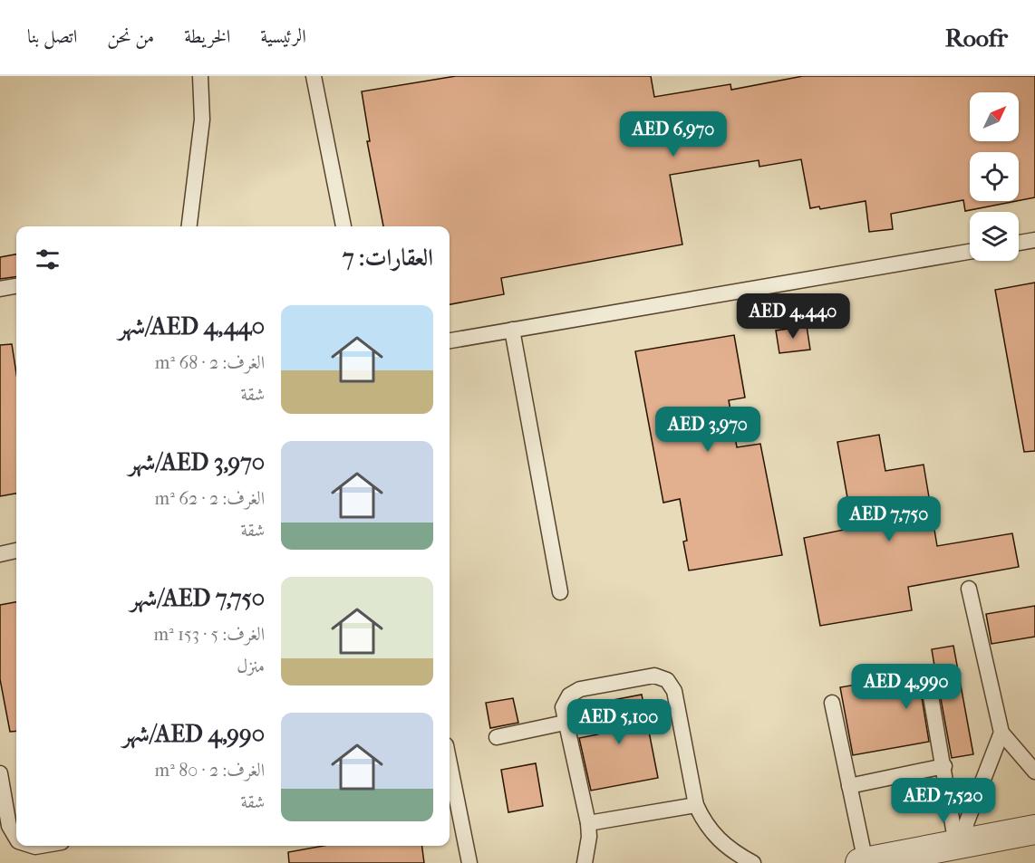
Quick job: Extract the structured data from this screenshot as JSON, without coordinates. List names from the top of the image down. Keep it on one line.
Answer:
{"north":"top right","page":{"header":"Roofr","nav":["الرئيسية","الخريطة","من نحن","اتصل بنا"],"price":["AED 6,970","AED 4,440","AED 3,970","AED 7,750","AED 4,990","AED 5,100","AED 7,520"],"heading":"العقارات: 7","list":[{"name":"AED 4,440/شهر","note":"الغرف: 2 · 68 m² · شقة"},{"name":"AED 3,970/شهر","note":"الغرف: 2 · 62 m² · شقة"},{"name":"AED 7,750/شهر","note":"الغرف: 5 · 153 m² · منزل"},{"name":"AED 4,990/شهر","note":"الغرف: 2 · 80 m² · شقة"}]}}
